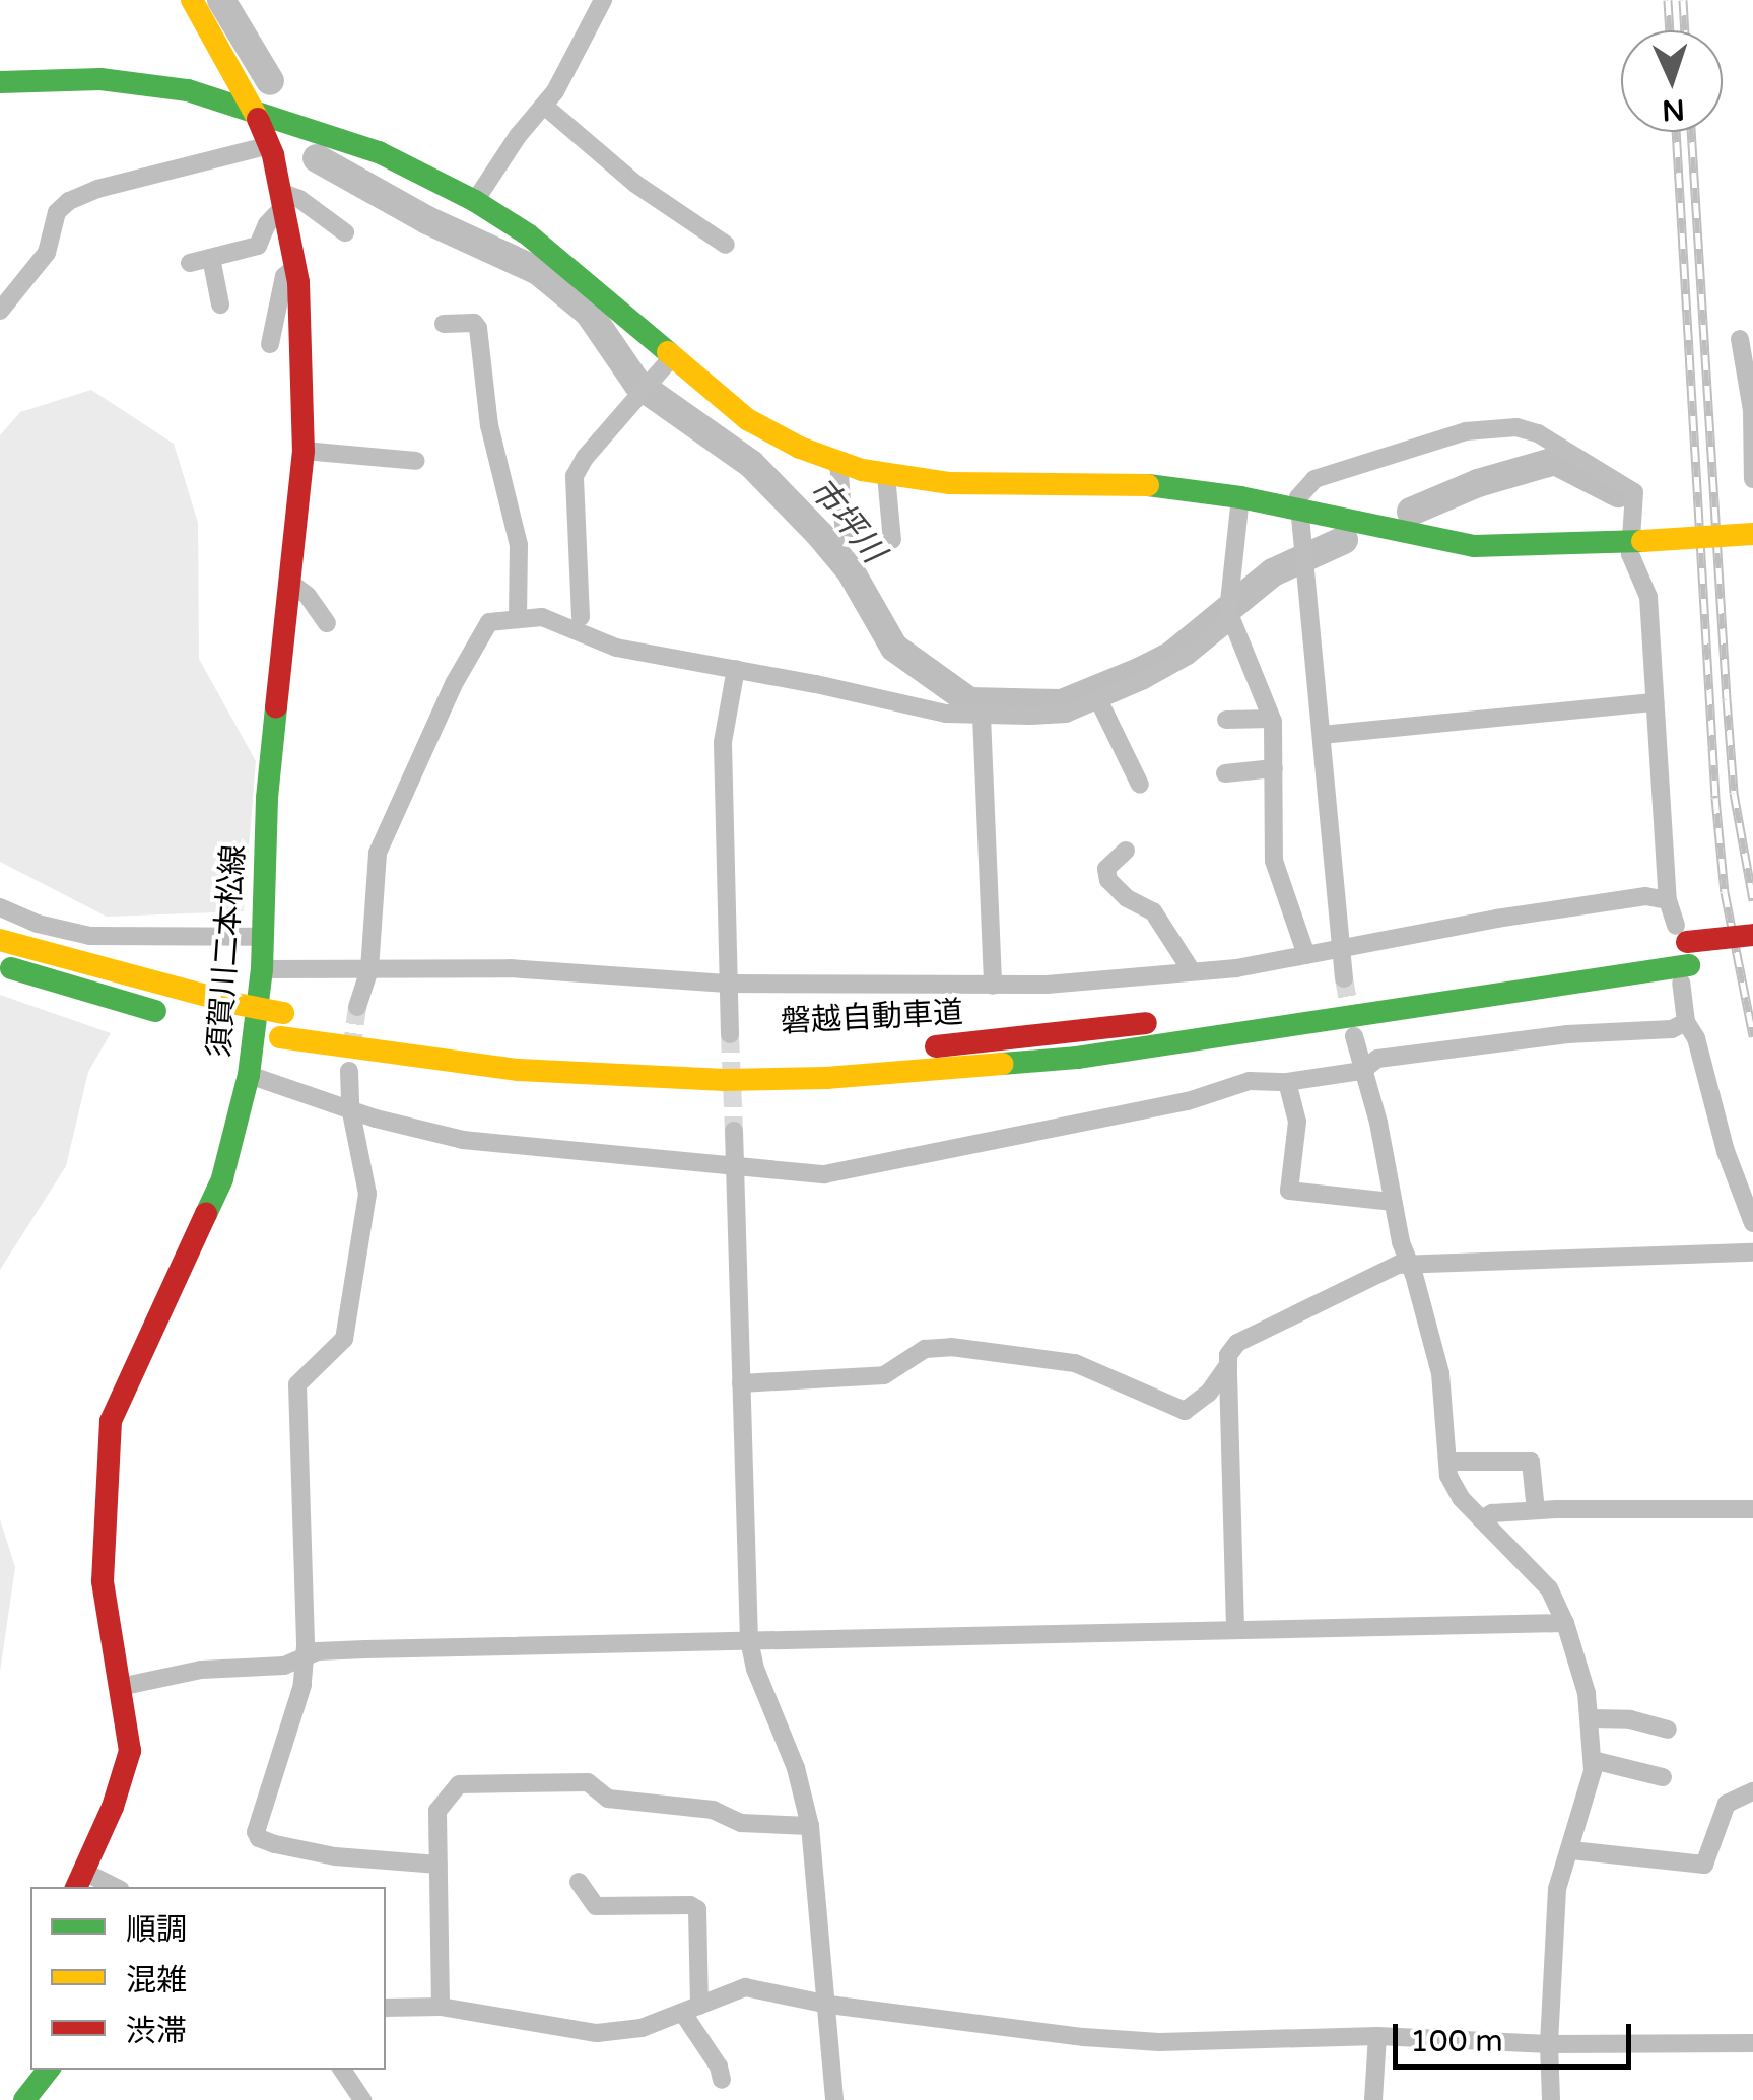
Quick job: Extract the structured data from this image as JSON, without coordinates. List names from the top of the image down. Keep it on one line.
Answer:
{"streets":{"main road":["須賀川二本松線","磐越自動車道"]},"water":["市坪川"],"legend":["順調","混雑","渋滞"],"scale_bar":"100 m","north":"bottom"}
